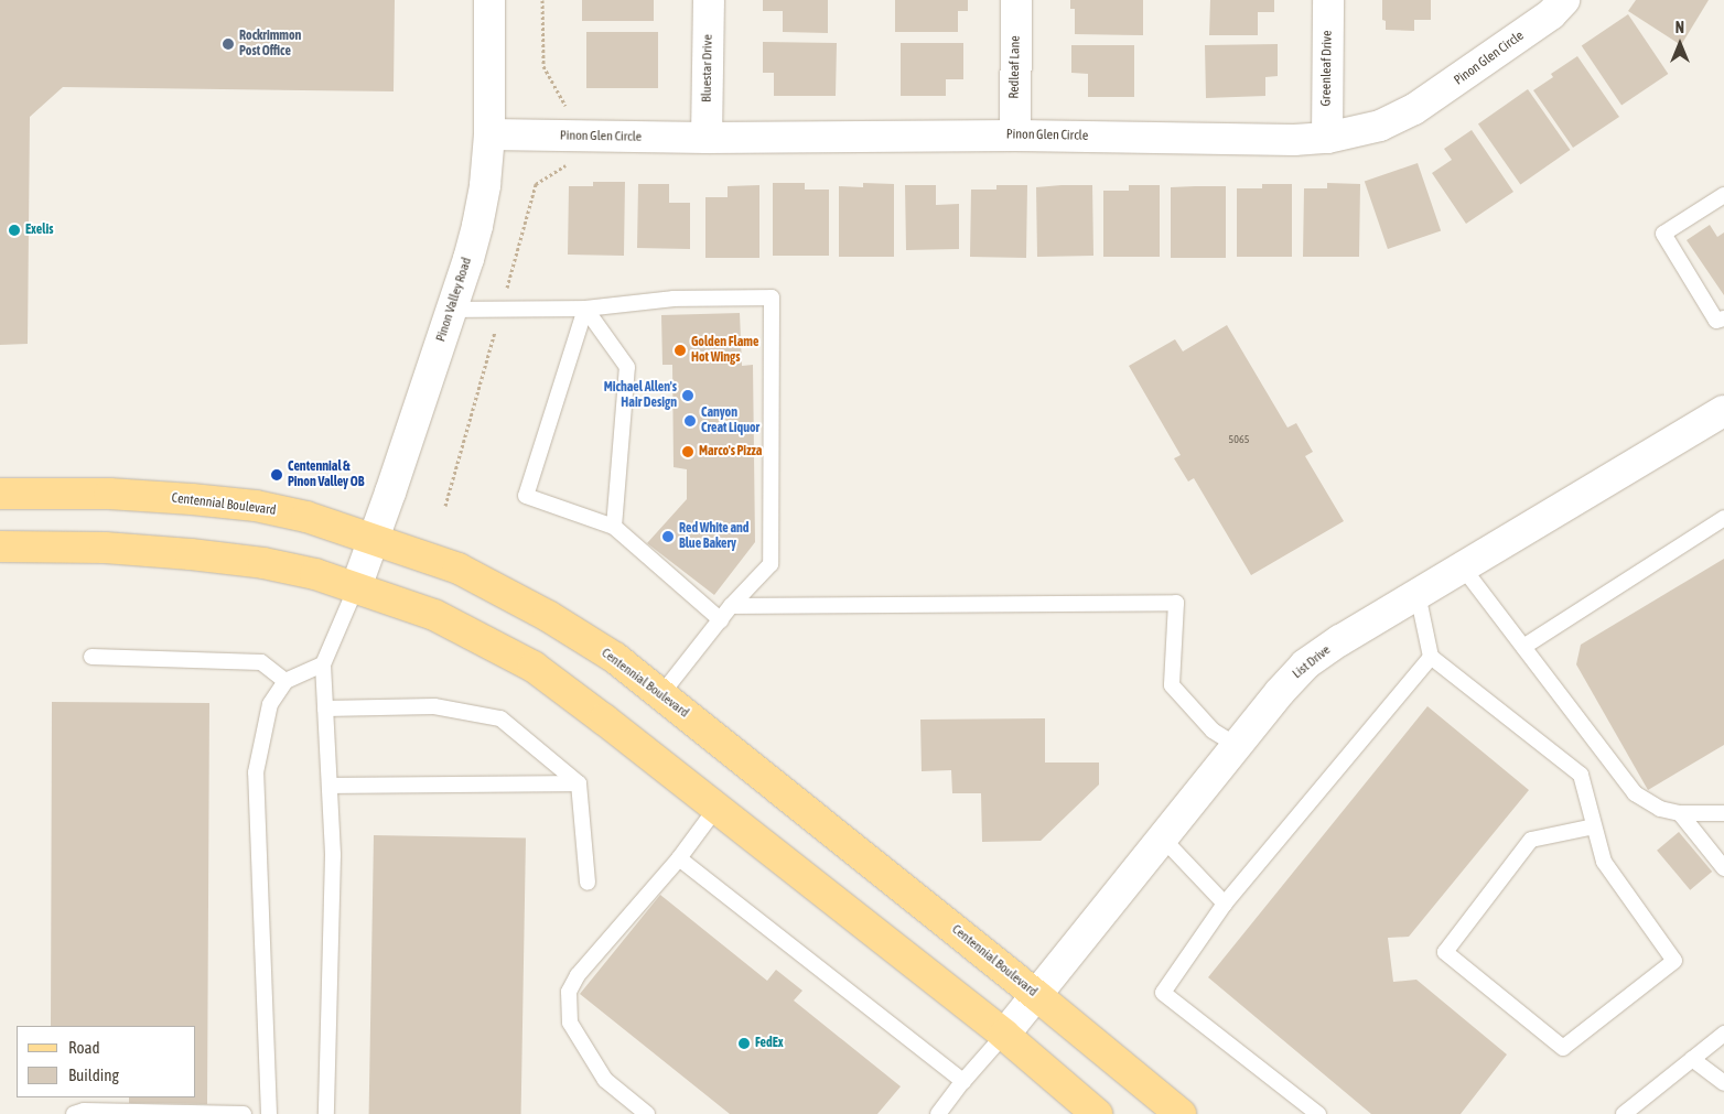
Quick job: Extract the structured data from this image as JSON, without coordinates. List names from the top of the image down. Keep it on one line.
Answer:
{"streets":{"main road":["Centennial Boulevard"],"street":["Pinon Glen Circle","Redleaf Lane","Bluestar Drive","Greenleaf Drive","Pinon Valley Road","List Drive"]},"crossings":[["Pinon Glen Circle","Redleaf Lane"],["Pinon Glen Circle","Bluestar Drive"],["Pinon Glen Circle","Greenleaf Drive"],["Pinon Glen Circle","Pinon Valley Road"],["Pinon Valley Road","Centennial Boulevard"],["Centennial Boulevard","List Drive"]],"places":["Rockrimmon Post Office","Exelis","Golden Flame Hot Wings","Michael Allen's Hair Design","Canyon Creat Liquor","Marco's Pizza","Centennial & Pinon Valley OB","Red White and Blue Bakery","FedEx"],"house_numbers":["5065"],"legend":["Road","Building"],"north":"top"}
